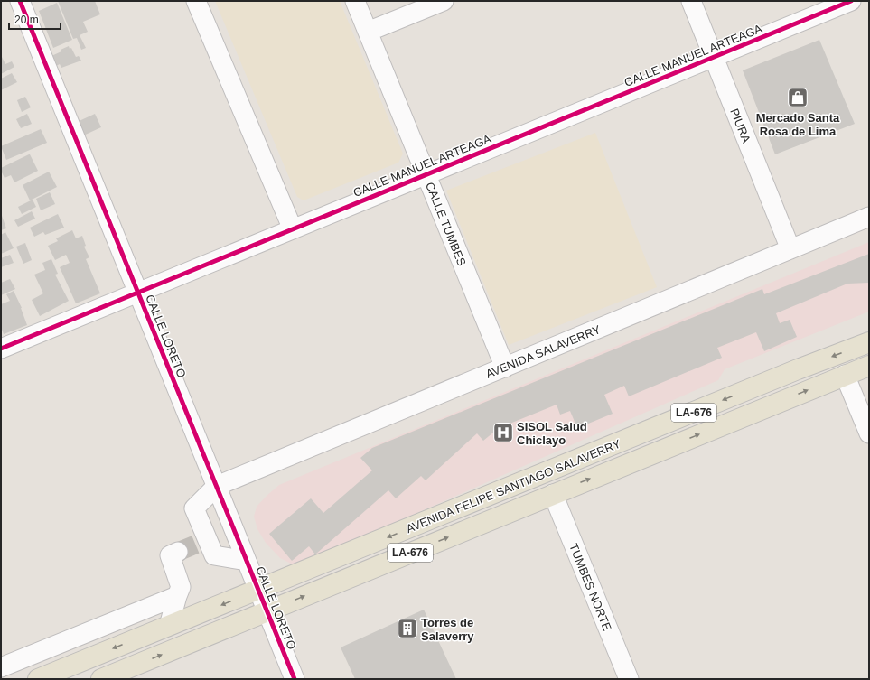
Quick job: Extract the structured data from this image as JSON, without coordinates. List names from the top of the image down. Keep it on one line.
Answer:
{"streets":{"main road":["LA-676","AVENIDA FELIPE SANTIAGO SALAVERRY"],"street":["CALLE MANUEL ARTEAGA","PIURA","CALLE TUMBES","CALLE LORETO","AVENIDA SALAVERRY","TUMBES NORTE"]},"crossings":[["CALLE MANUEL ARTEAGA","PIURA"],["CALLE MANUEL ARTEAGA","CALLE TUMBES"],["CALLE MANUEL ARTEAGA","CALLE LORETO"],["PIURA","AVENIDA SALAVERRY"],["CALLE TUMBES","AVENIDA SALAVERRY"],["CALLE LORETO","AVENIDA SALAVERRY"],["CALLE LORETO","AVENIDA FELIPE SANTIAGO SALAVERRY"],["AVENIDA FELIPE SANTIAGO SALAVERRY","TUMBES NORTE"]],"places":{"shop":["Mercado Santa Rosa de Lima"],"hospital":["SISOL Salud Chiclayo"],"building":["Torres de Salaverry"]},"scale_bar":"20 m"}
